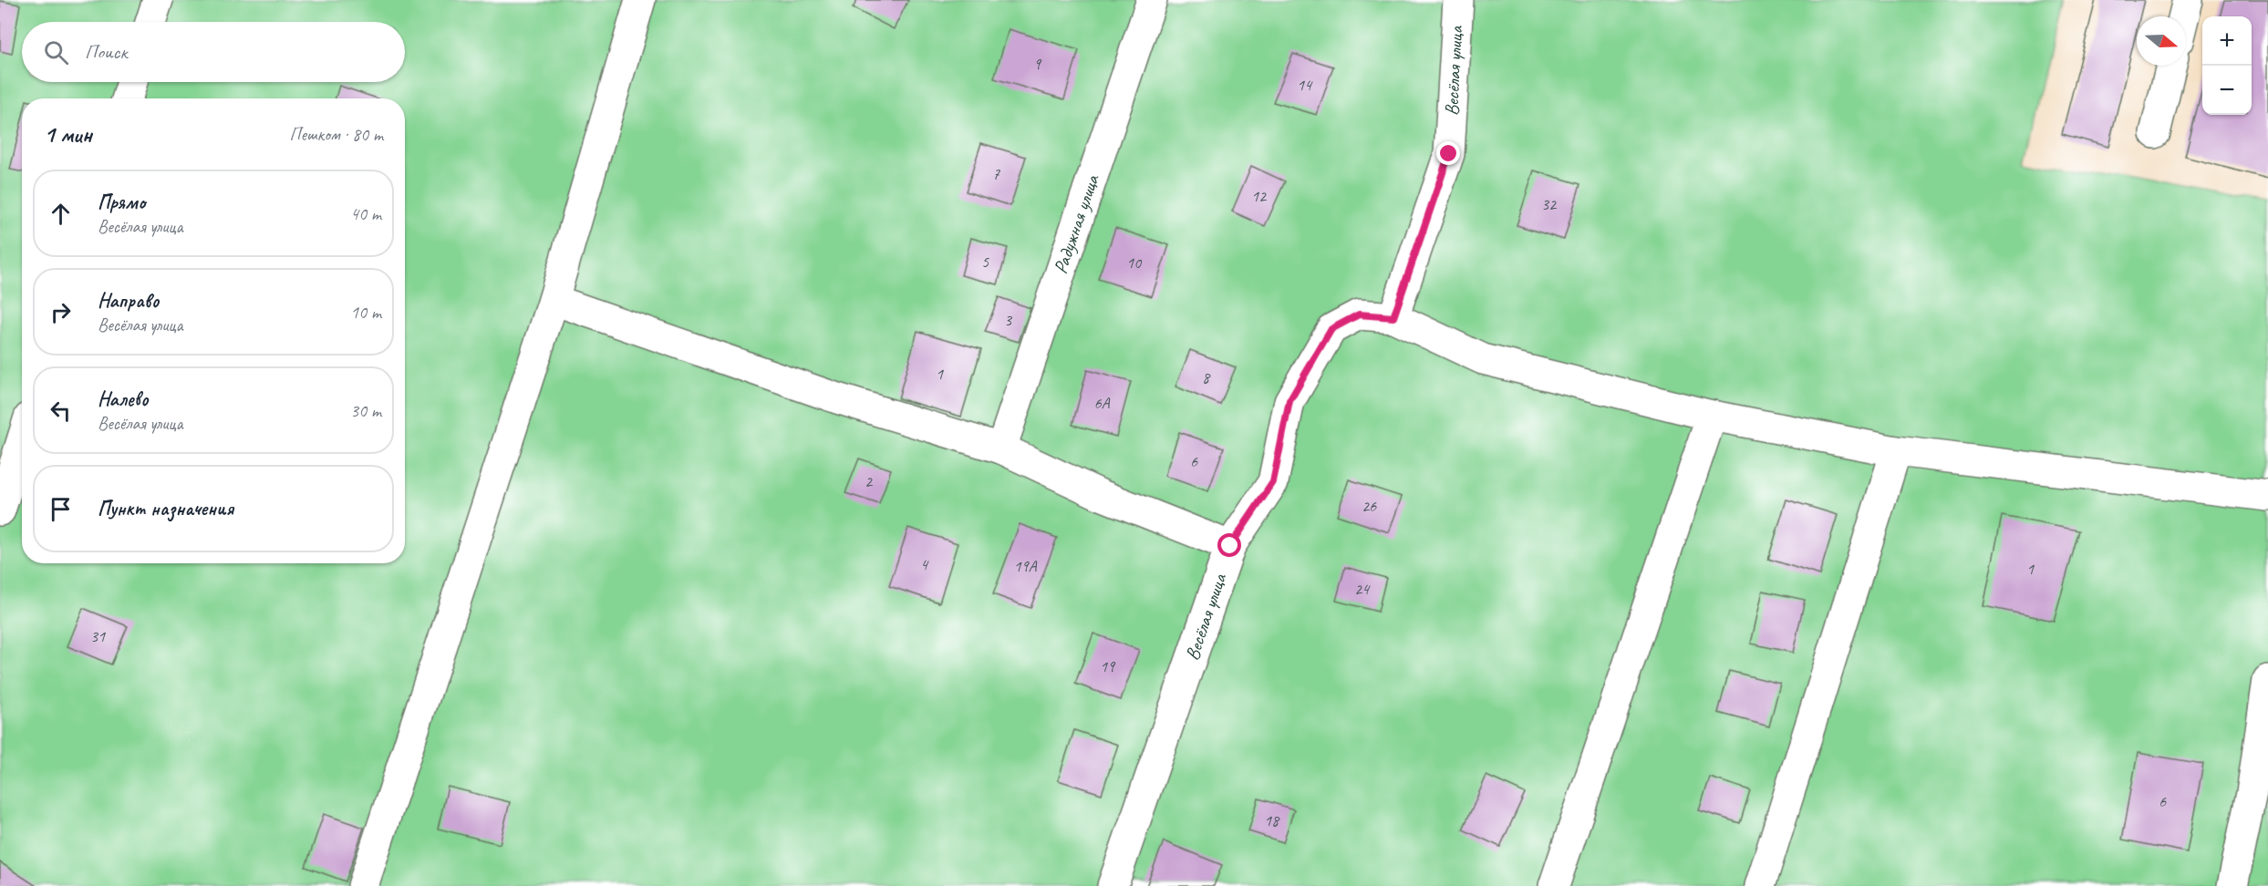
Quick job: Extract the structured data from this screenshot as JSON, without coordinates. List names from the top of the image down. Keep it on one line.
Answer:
{"streets":{"street":["Весёлая улица","Радужная улица"]},"house_numbers":["9","14","7","12","32","5","10","3","1","8","6А","6","2","26","4","19А","1","24","31","19","6","18"],"north":"right","page":{"map_buttons":["+","−"],"search":"Поиск","heading":["1 мин","Пешком · 80 m"],"list":[["Прямо","Весёлая улица","40 m"],["Направо","Весёлая улица","10 m"],["Налево","Весёлая улица","30 m"],"Пункт назначения"]}}
